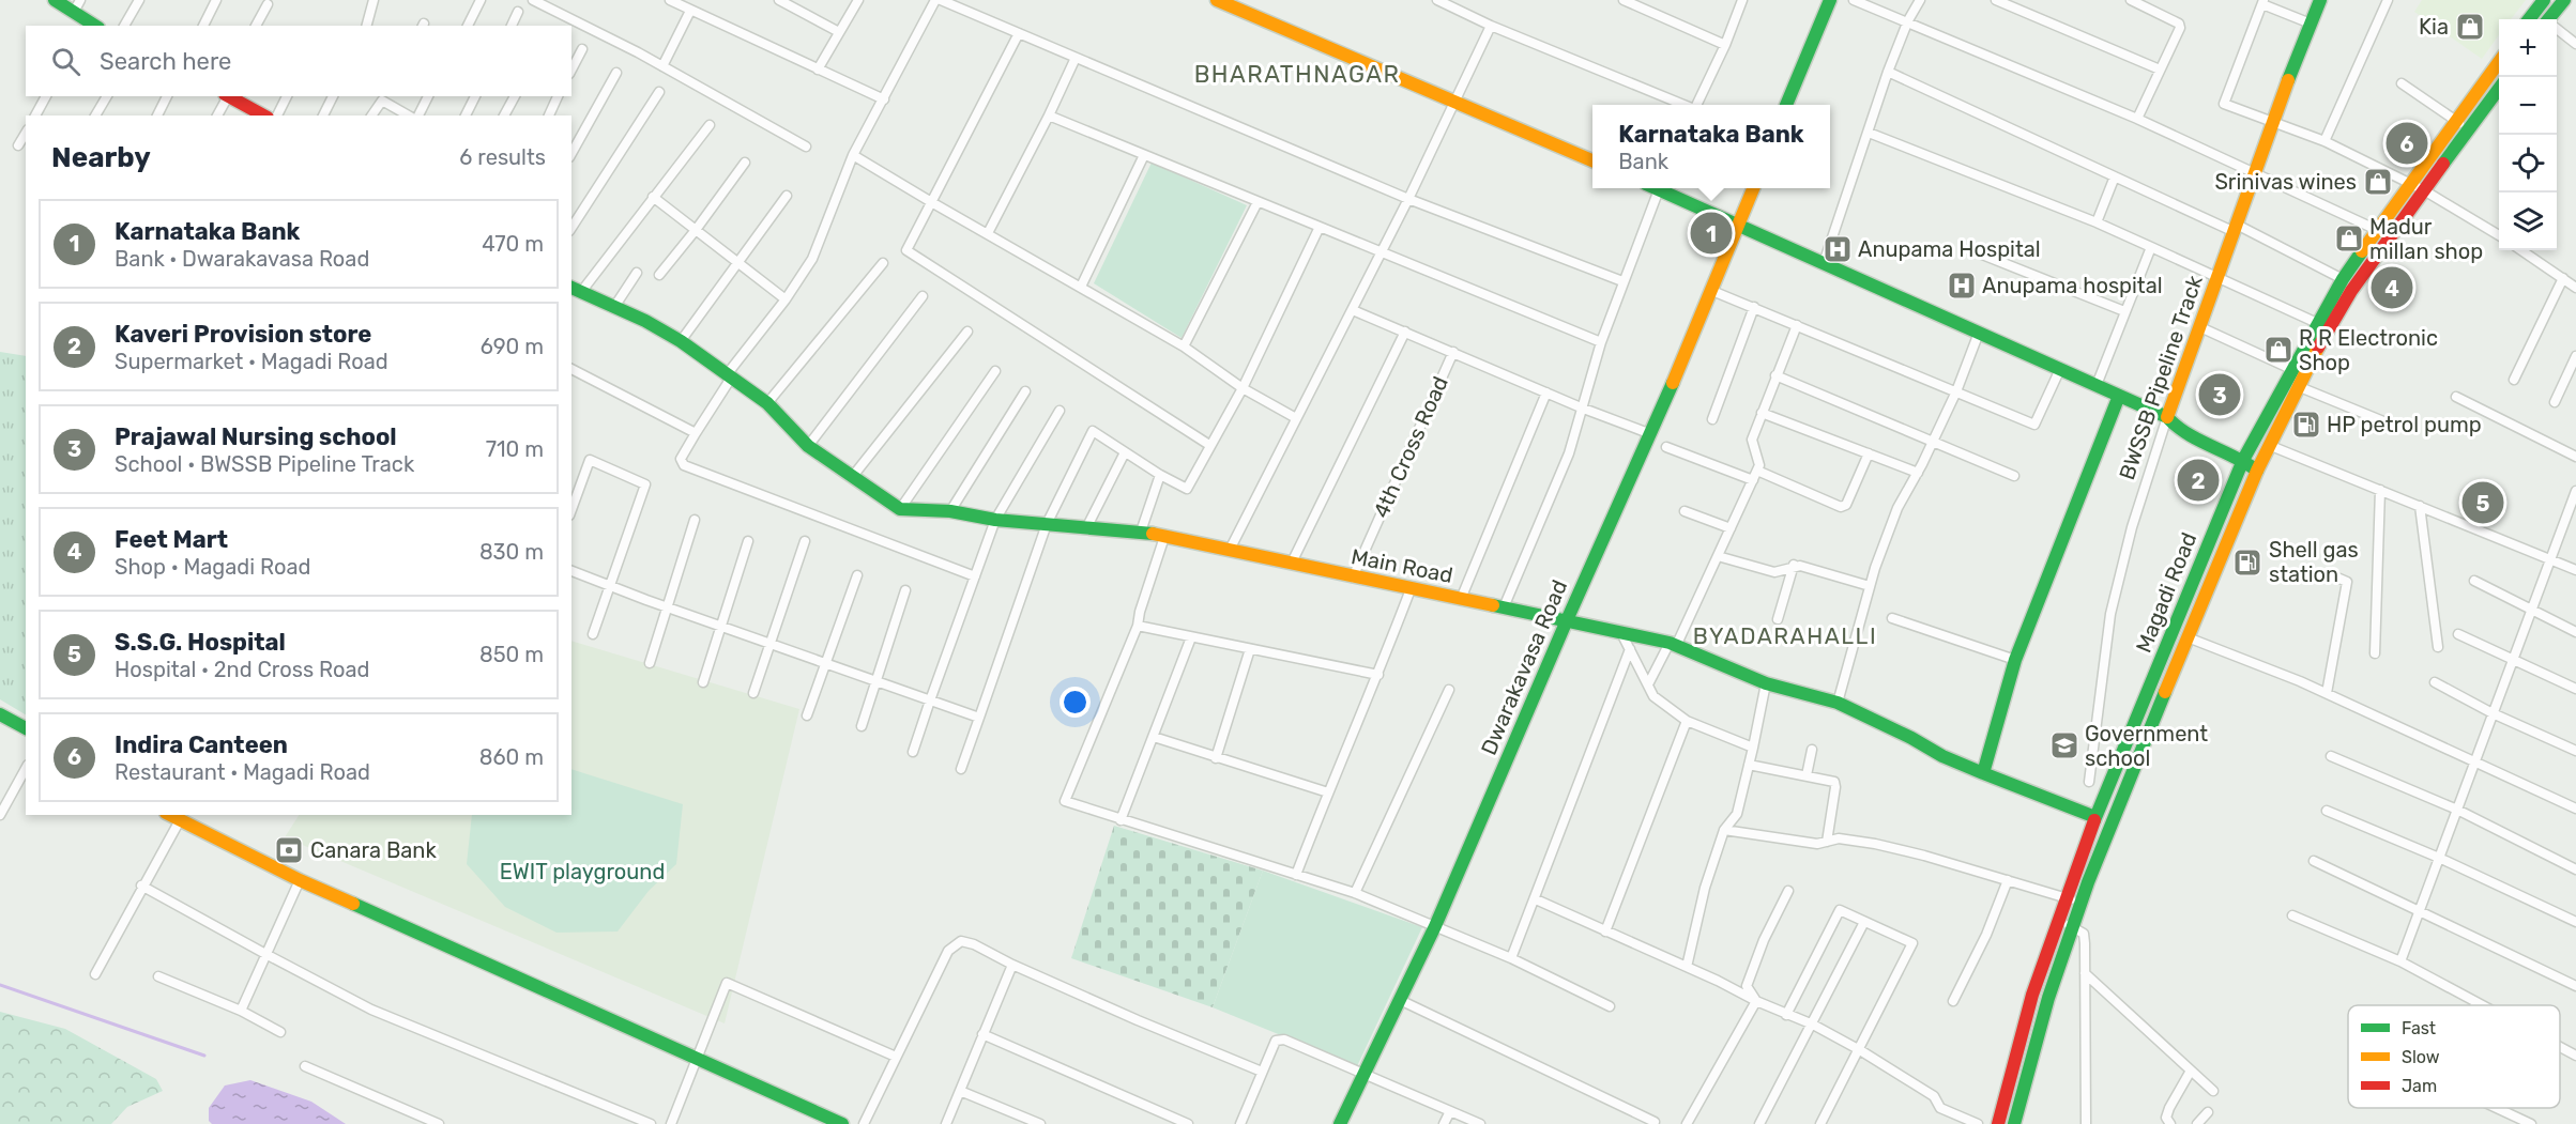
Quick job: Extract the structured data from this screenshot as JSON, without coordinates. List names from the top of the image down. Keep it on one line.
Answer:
{"streets":{"street":["BWSSB Pipeline Track","4th Cross Road","Main Road","Magadi Road","Dwarakavasa Road"]},"crossings":[["4th Cross Road","Main Road"],["Main Road","Magadi Road"],["Main Road","Dwarakavasa Road"]],"districts":["BHARATHNAGAR","BYADARAHALLI"],"parks":["EWIT playground"],"places":{"shop":["Kia","Srinivas wines","Madur millan shop","R R Electronic Shop"],"hospital":["Anupama Hospital","Anupama hospital"],"fuel station":["HP petrol pump","Shell gas station"],"school or university":["Government school"],"bank":["Canara Bank"]},"legend":["Fast","Slow","Jam"],"page":{"map_buttons":["+","−"],"search":"Search here","popup":["Karnataka Bank","Bank"],"heading":["Nearby","6 results"],"pins":["6","1","4","3","2","5"],"list":[{"mark":"1","name":"Karnataka Bank","note":"Bank · Dwarakavasa Road","value":"470 m"},{"mark":"2","name":"Kaveri Provision store","note":"Supermarket · Magadi Road","value":"690 m"},{"mark":"3","name":"Prajawal Nursing school","note":"School · BWSSB Pipeline Track","value":"710 m"},{"mark":"4","name":"Feet Mart","note":"Shop · Magadi Road","value":"830 m"},{"mark":"5","name":"S.S.G. Hospital","note":"Hospital · 2nd Cross Road","value":"850 m"},{"mark":"6","name":"Indira Canteen","note":"Restaurant · Magadi Road","value":"860 m"}]}}
